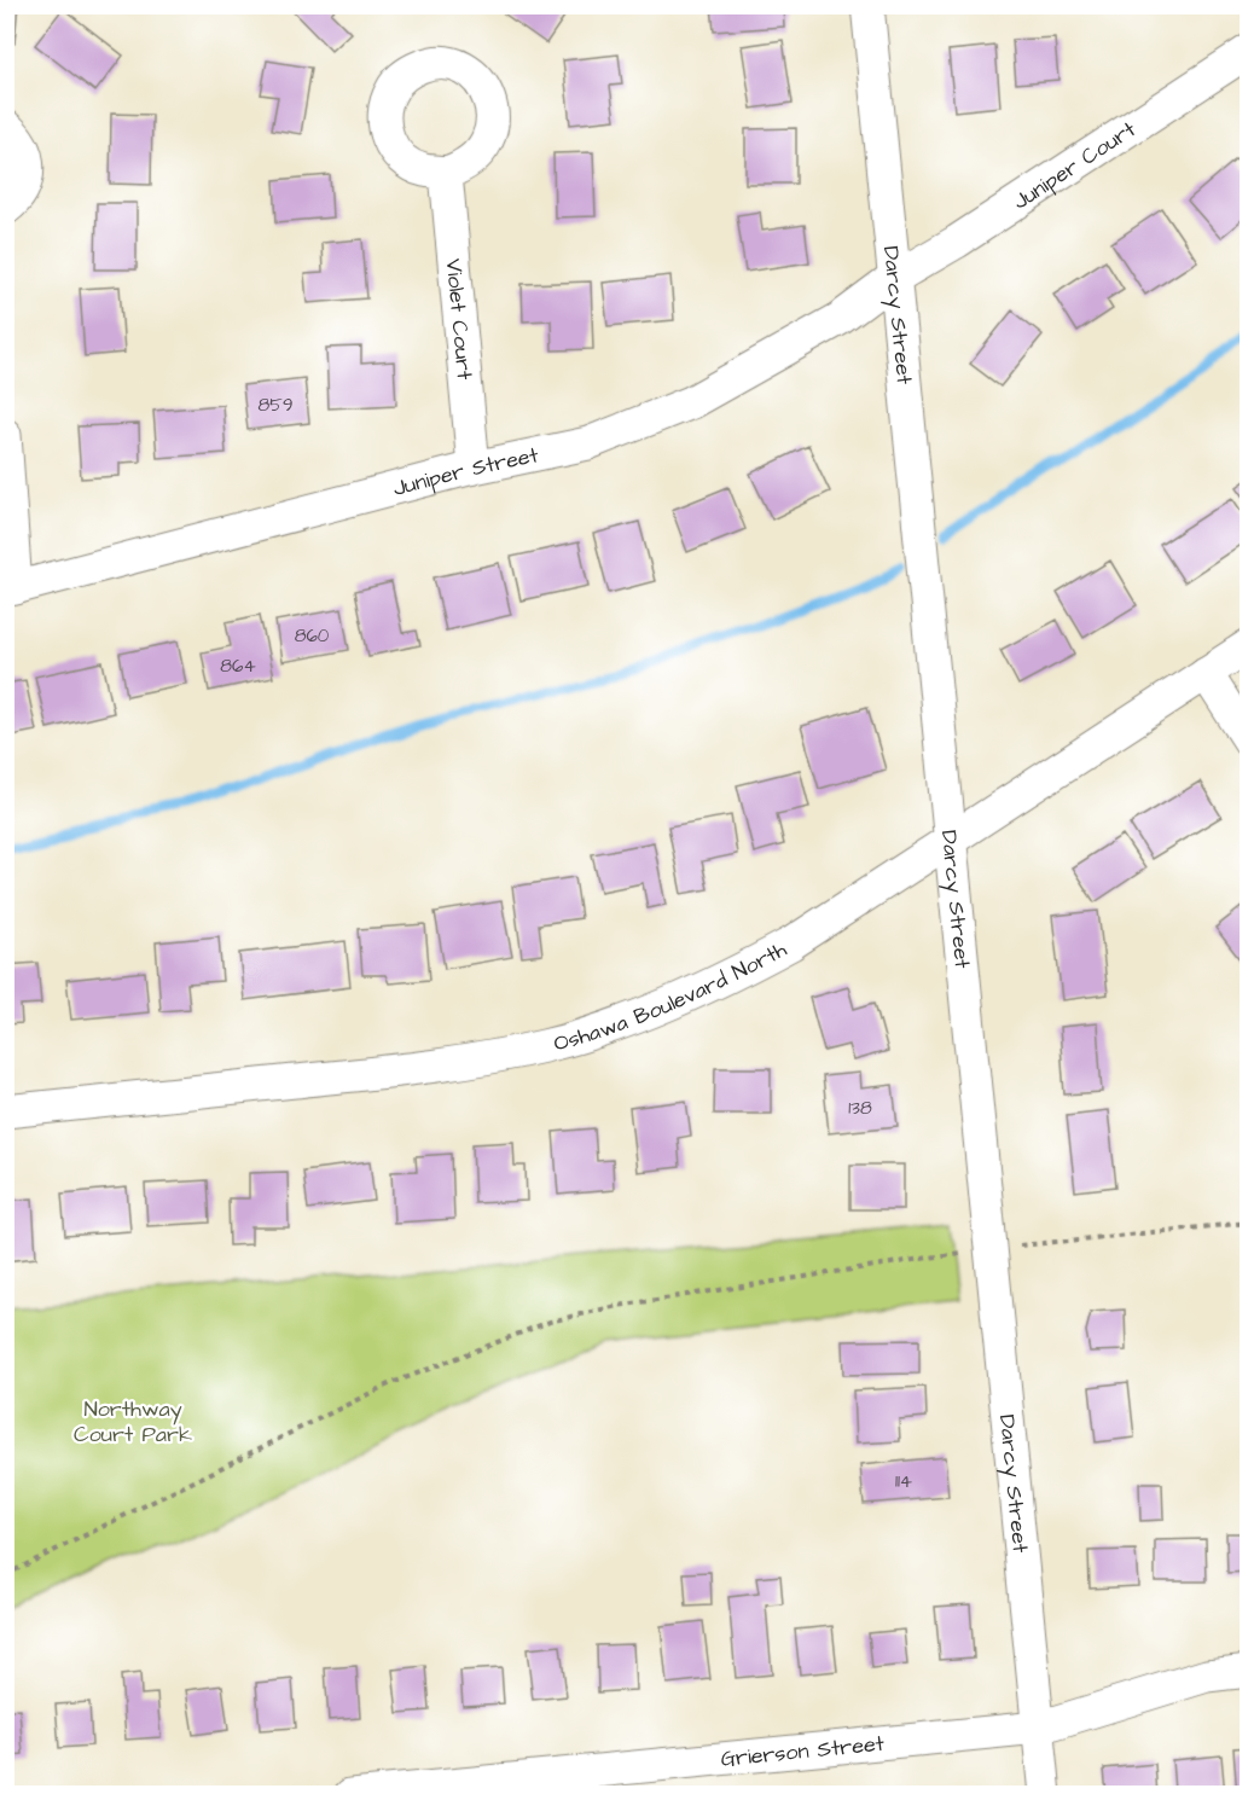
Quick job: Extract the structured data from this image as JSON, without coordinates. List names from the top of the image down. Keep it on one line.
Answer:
{"streets":{"street":["Juniper Court","Darcy Street","Violet Court","Juniper Street","Oshawa Boulevard North","Grierson Street"]},"crossings":[["Juniper Court","Darcy Street"],["Juniper Court","Juniper Street"],["Darcy Street","Juniper Street"],["Darcy Street","Oshawa Boulevard North"],["Darcy Street","Grierson Street"],["Violet Court","Juniper Street"]],"parks":["Northway Court Park"],"house_numbers":["859","860","864","138","114"]}
